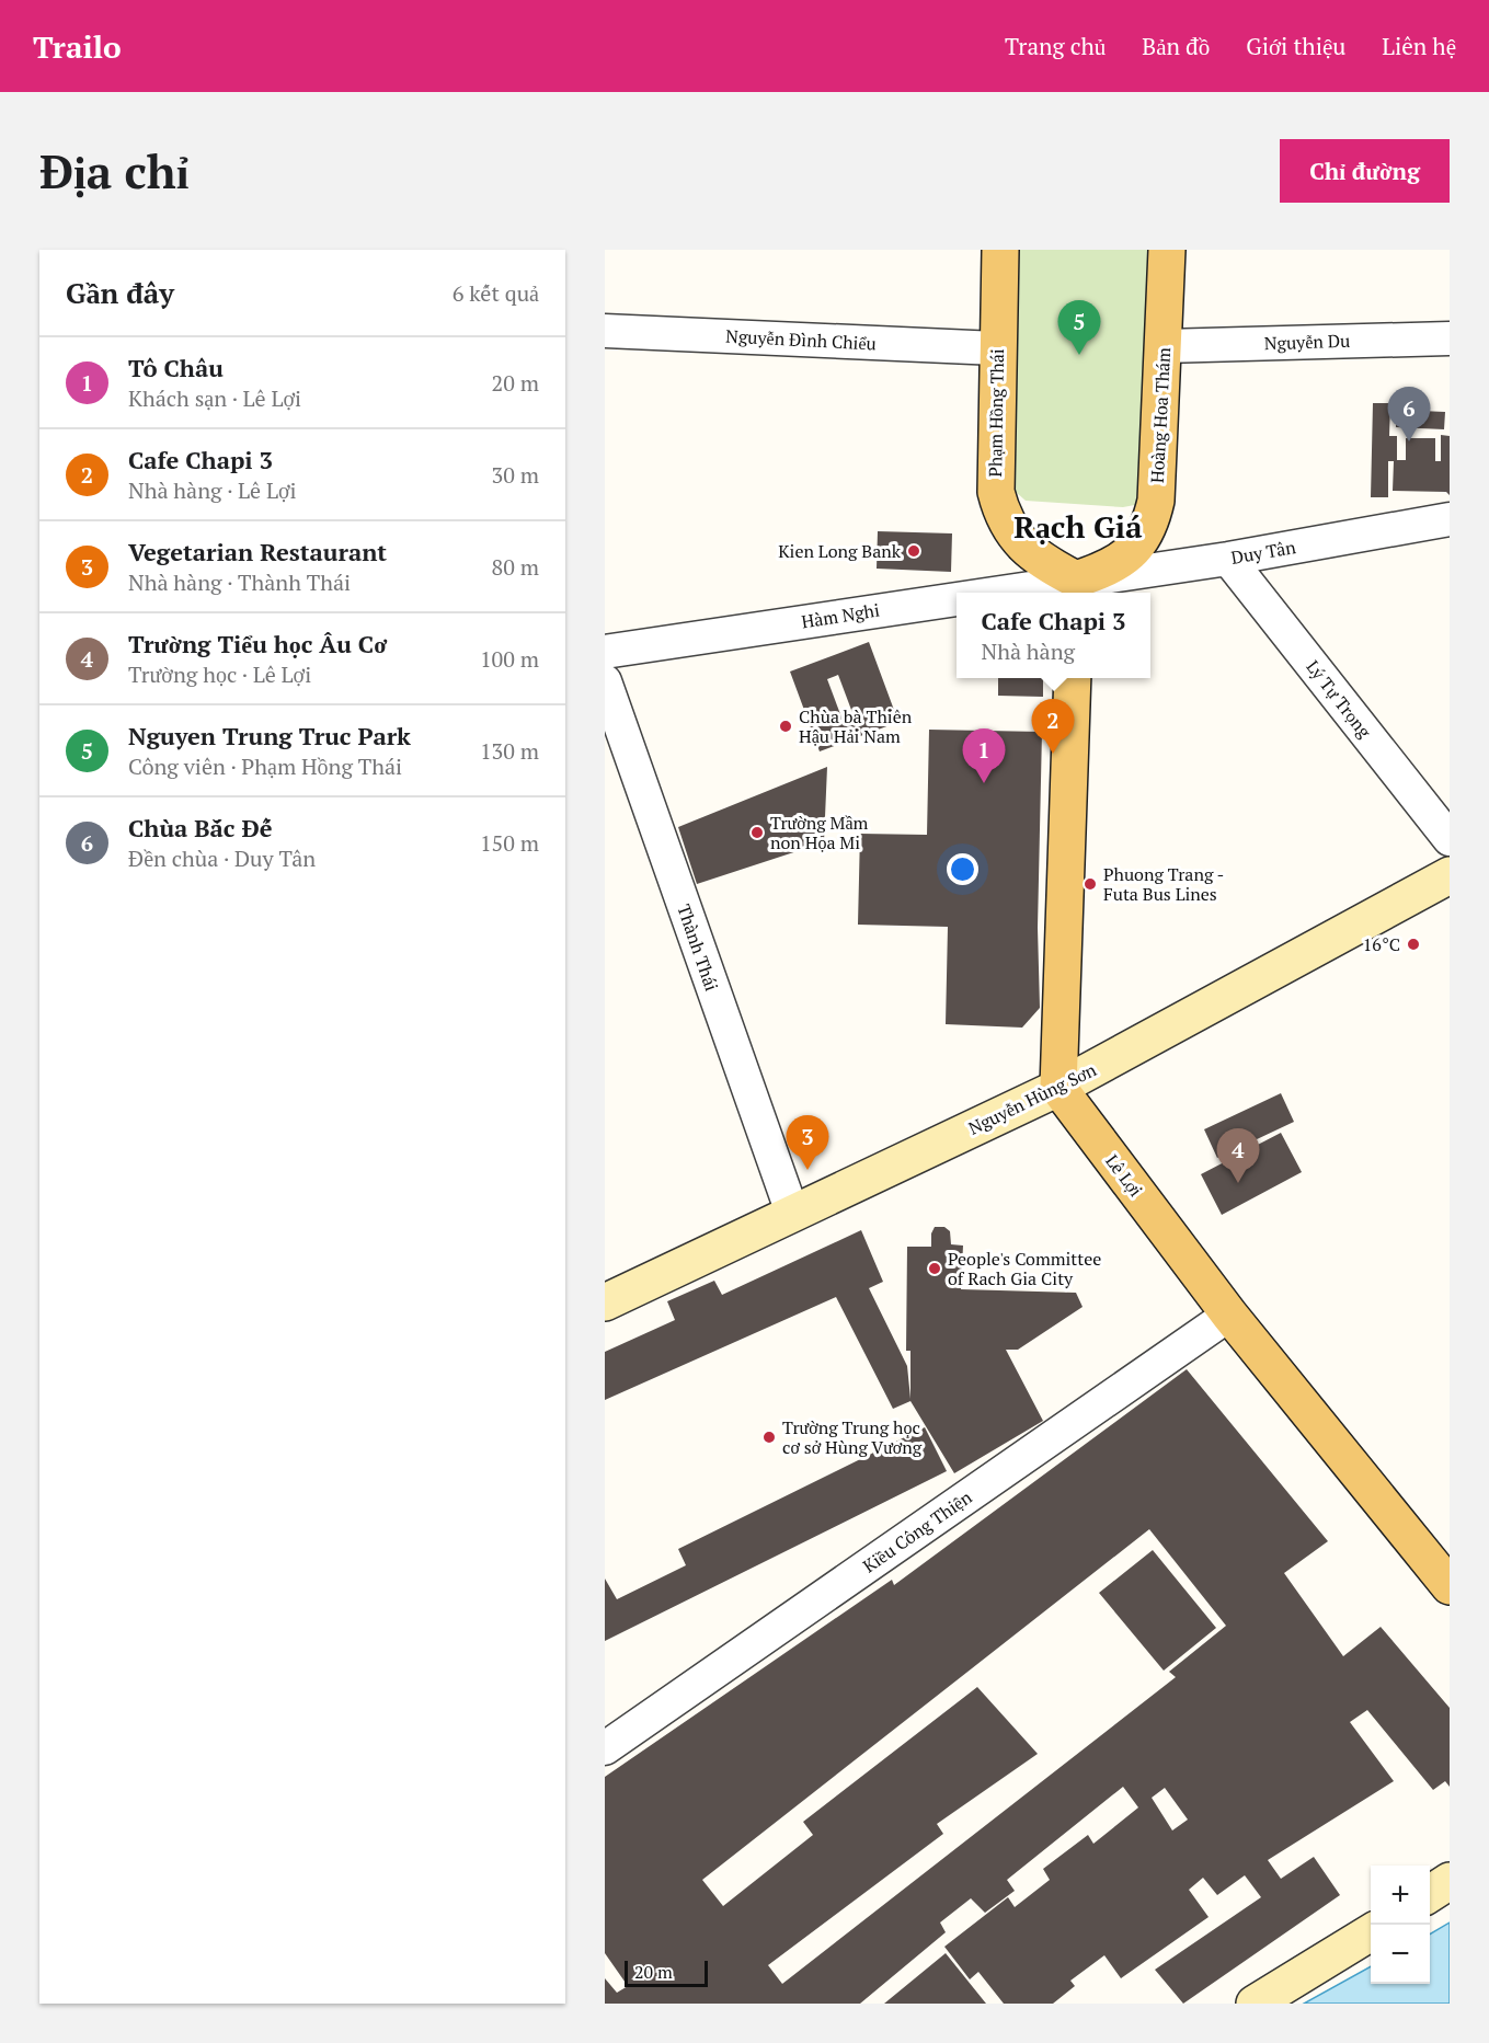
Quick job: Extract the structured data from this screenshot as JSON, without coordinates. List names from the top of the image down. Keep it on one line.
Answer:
{"streets":{"main road":["Phạm Hồng Thái","Hoàng Hoa Thám","Lê Lợi"],"street":["Nguyễn Đình Chiểu","Nguyễn Du","Duy Tân","Hàm Nghi","Lý Tự Trọng","Thành Thái","Nguyễn Hùng Sơn","Kiều Công Thiện"]},"crossings":[["Nguyễn Đình Chiểu","Phạm Hồng Thái"],["Nguyễn Du","Hoàng Hoa Thám"],["Phạm Hồng Thái","Hoàng Hoa Thám"],["Phạm Hồng Thái","Duy Tân"],["Phạm Hồng Thái","Hàm Nghi"],["Hoàng Hoa Thám","Duy Tân"],["Hoàng Hoa Thám","Hàm Nghi"],["Duy Tân","Hàm Nghi"],["Duy Tân","Lý Tự Trọng"],["Thành Thái","Nguyễn Hùng Sơn"],["Nguyễn Hùng Sơn","Lê Lợi"],["Lê Lợi","Kiều Công Thiện"]],"districts":["Rạch Giá"],"places":["Kien Long Bank","Chùa bà Thiên Hậu Hải Nam","Trường Mầm non Họa Mi","Phuong Trang - Futa Bus Lines","16°C","People's Committee of Rach Gia City","Trường Trung học cơ sở Hùng Vương"],"scale_bar":"20 m","page":{"header":"Trailo","nav":["Trang chủ","Bản đồ","Giới thiệu","Liên hệ"],"buttons":"Chỉ đường","title":"Địa chỉ","heading":["Gần đây","6 kết quả"],"pins":["5","6","2","1","3","4"],"list":[{"mark":"1","name":"Tô Châu","note":"Khách sạn · Lê Lợi","value":"20 m"},{"mark":"2","name":"Cafe Chapi 3","note":"Nhà hàng · Lê Lợi","value":"30 m"},{"mark":"3","name":"Vegetarian Restaurant","note":"Nhà hàng · Thành Thái","value":"80 m"},{"mark":"4","name":"Trường Tiểu học Âu Cơ","note":"Trường học · Lê Lợi","value":"100 m"},{"mark":"5","name":"Nguyen Trung Truc Park","note":"Công viên · Phạm Hồng Thái","value":"130 m"},{"mark":"6","name":"Chùa Bắc Đế","note":"Đền chùa · Duy Tân","value":"150 m"}],"popup":["Cafe Chapi 3","Nhà hàng"],"map_buttons":["+","−"],"scale":"20 m"}}
